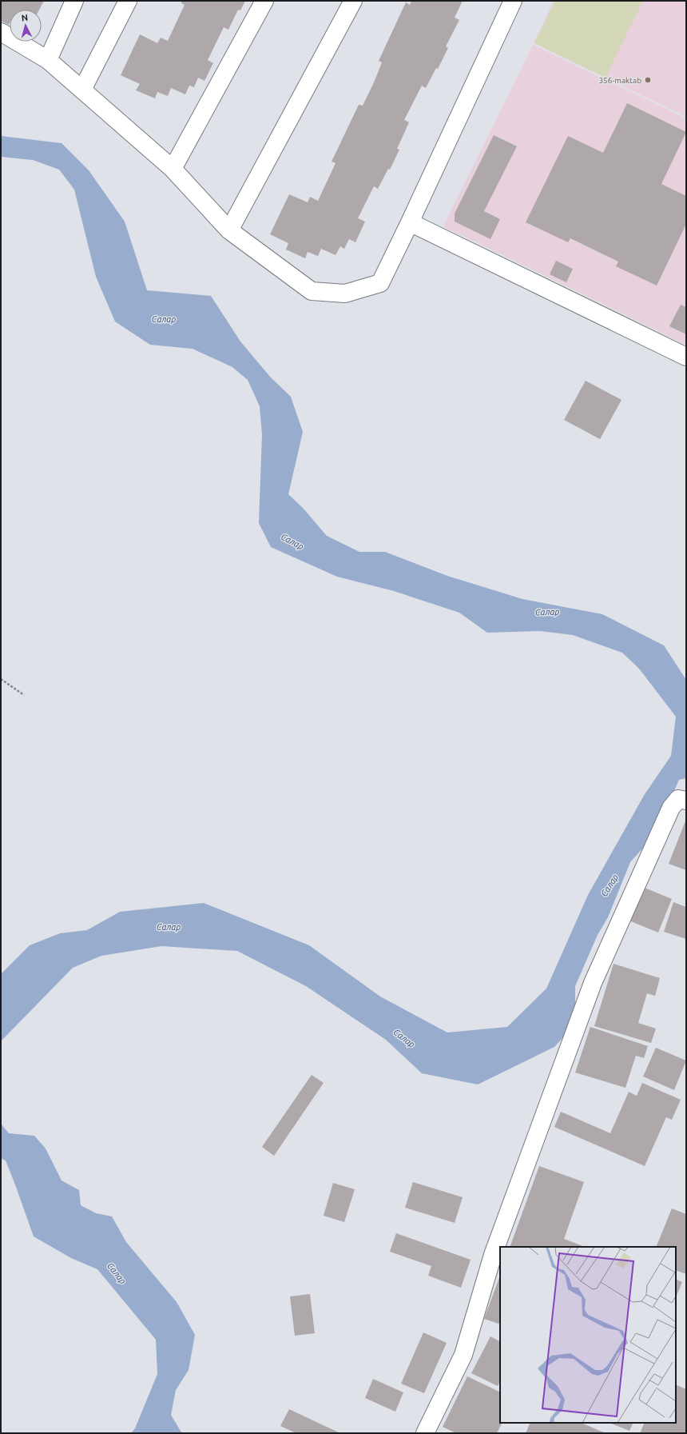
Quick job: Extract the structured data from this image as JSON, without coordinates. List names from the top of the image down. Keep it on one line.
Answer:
{"water":["Салар"],"places":["356-maktab"],"north":"top"}
